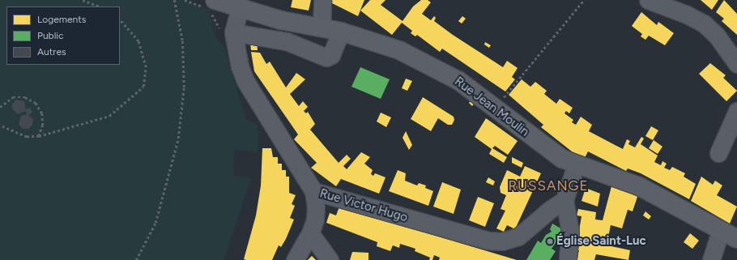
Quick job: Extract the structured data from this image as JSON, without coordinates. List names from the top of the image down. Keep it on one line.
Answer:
{"streets":{"main road":["Rue Jean Moulin"],"street":["Rue Victor Hugo"]},"crossings":[["Rue Jean Moulin","Rue Victor Hugo"]],"districts":["RUSSANGE"],"places":["Église Saint-Luc"],"legend":["Logements","Public","Autres"]}
